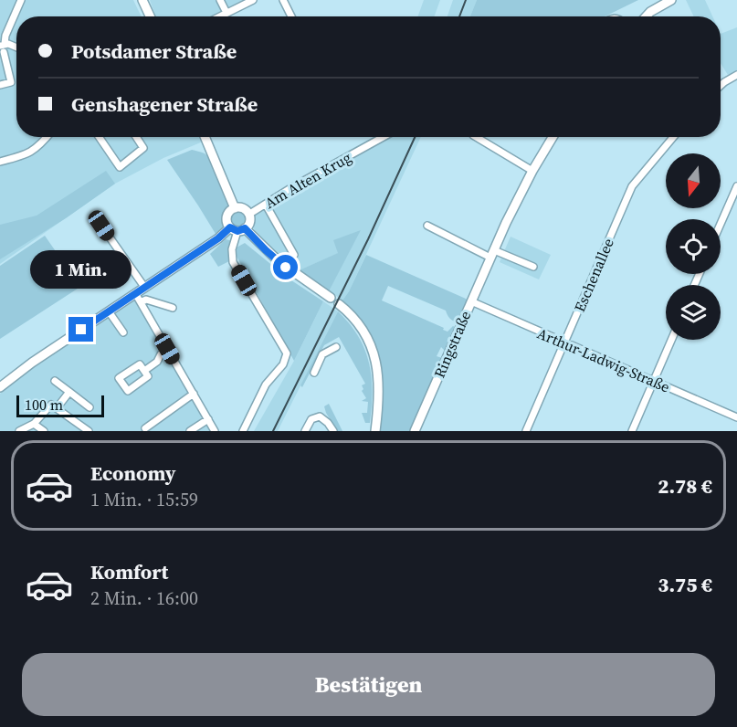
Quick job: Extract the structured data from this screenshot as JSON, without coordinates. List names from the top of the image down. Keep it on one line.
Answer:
{"streets":{"main road":["Ringstraße"],"street":["Am Alten Krug","Eschenallee","Arthur-Ladwig-Straße"]},"crossings":[["Eschenallee","Arthur-Ladwig-Straße"],["Ringstraße","Arthur-Ladwig-Straße"]],"scale_bar":"100 m","north":"bottom","page":{"banner":["Potsdamer Straße","Genshagener Straße"],"bubble":"1 Min.","scale":"100 m","list":[{"name":"Economy","note":"1 Min. · 15:59","value":"2.78 €"},{"name":"Komfort","note":"2 Min. · 16:00","value":"3.75 €"}],"buttons":"Bestätigen"}}
